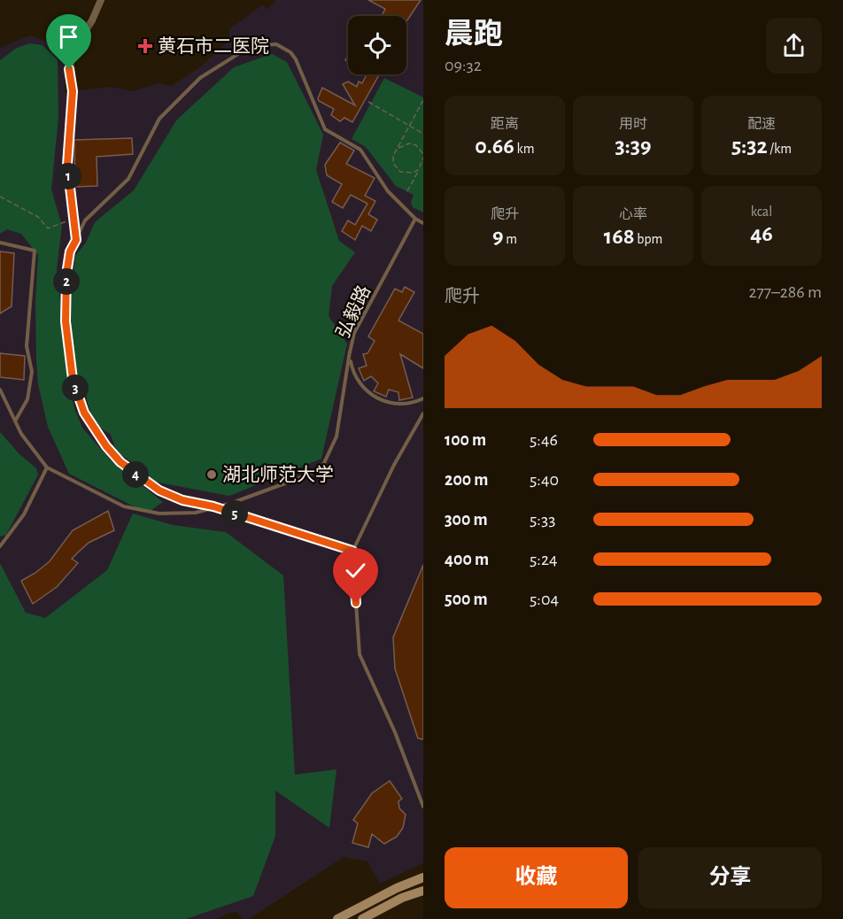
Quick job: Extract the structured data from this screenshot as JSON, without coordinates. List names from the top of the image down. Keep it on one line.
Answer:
{"streets":{"lane":["弘毅路"]},"places":{"health":["黄石市二医院"],"other":["湖北师范大学"]},"page":{"heading":["晨跑","09:32"],"stats":[["距离","0.66 km"],["用时","3:39"],["配速","5:32 /km"],["爬升","9 m"],["心率","168 bpm"],["kcal","46"]],"pins":["1","2","3","4","5"],"chart":["爬升","277–286 m"],"list":[{"name":"100 m","note":"5:46"},{"name":"200 m","note":"5:40"},{"name":"300 m","note":"5:33"},{"name":"400 m","note":"5:24"},{"name":"500 m","note":"5:04"}],"buttons":["收藏","分享"]}}
